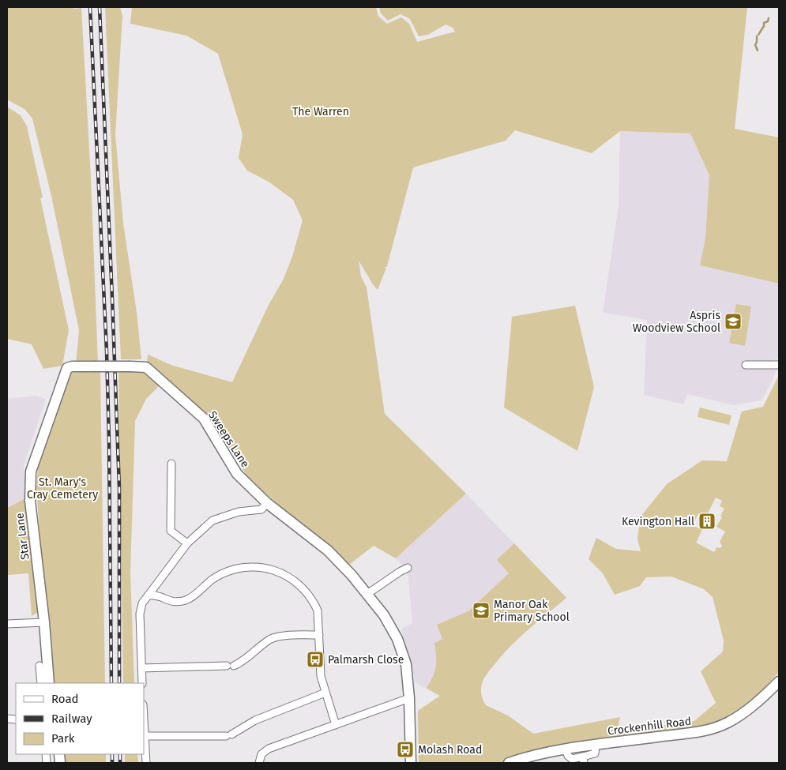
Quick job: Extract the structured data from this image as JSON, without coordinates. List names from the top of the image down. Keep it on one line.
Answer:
{"streets":{"street":["Sweeps Lane","Star Lane","Crockenhill Road"]},"crossings":[["Sweeps Lane","Star Lane"]],"parks":["The Warren","St. Mary's Cray Cemetery"],"places":{"school or university":["Aspris Woodview School","Manor Oak Primary School"],"building":["Kevington Hall"],"bus stop":["Palmarsh Close","Molash Road"]},"legend":["Road","Railway","Park"]}
